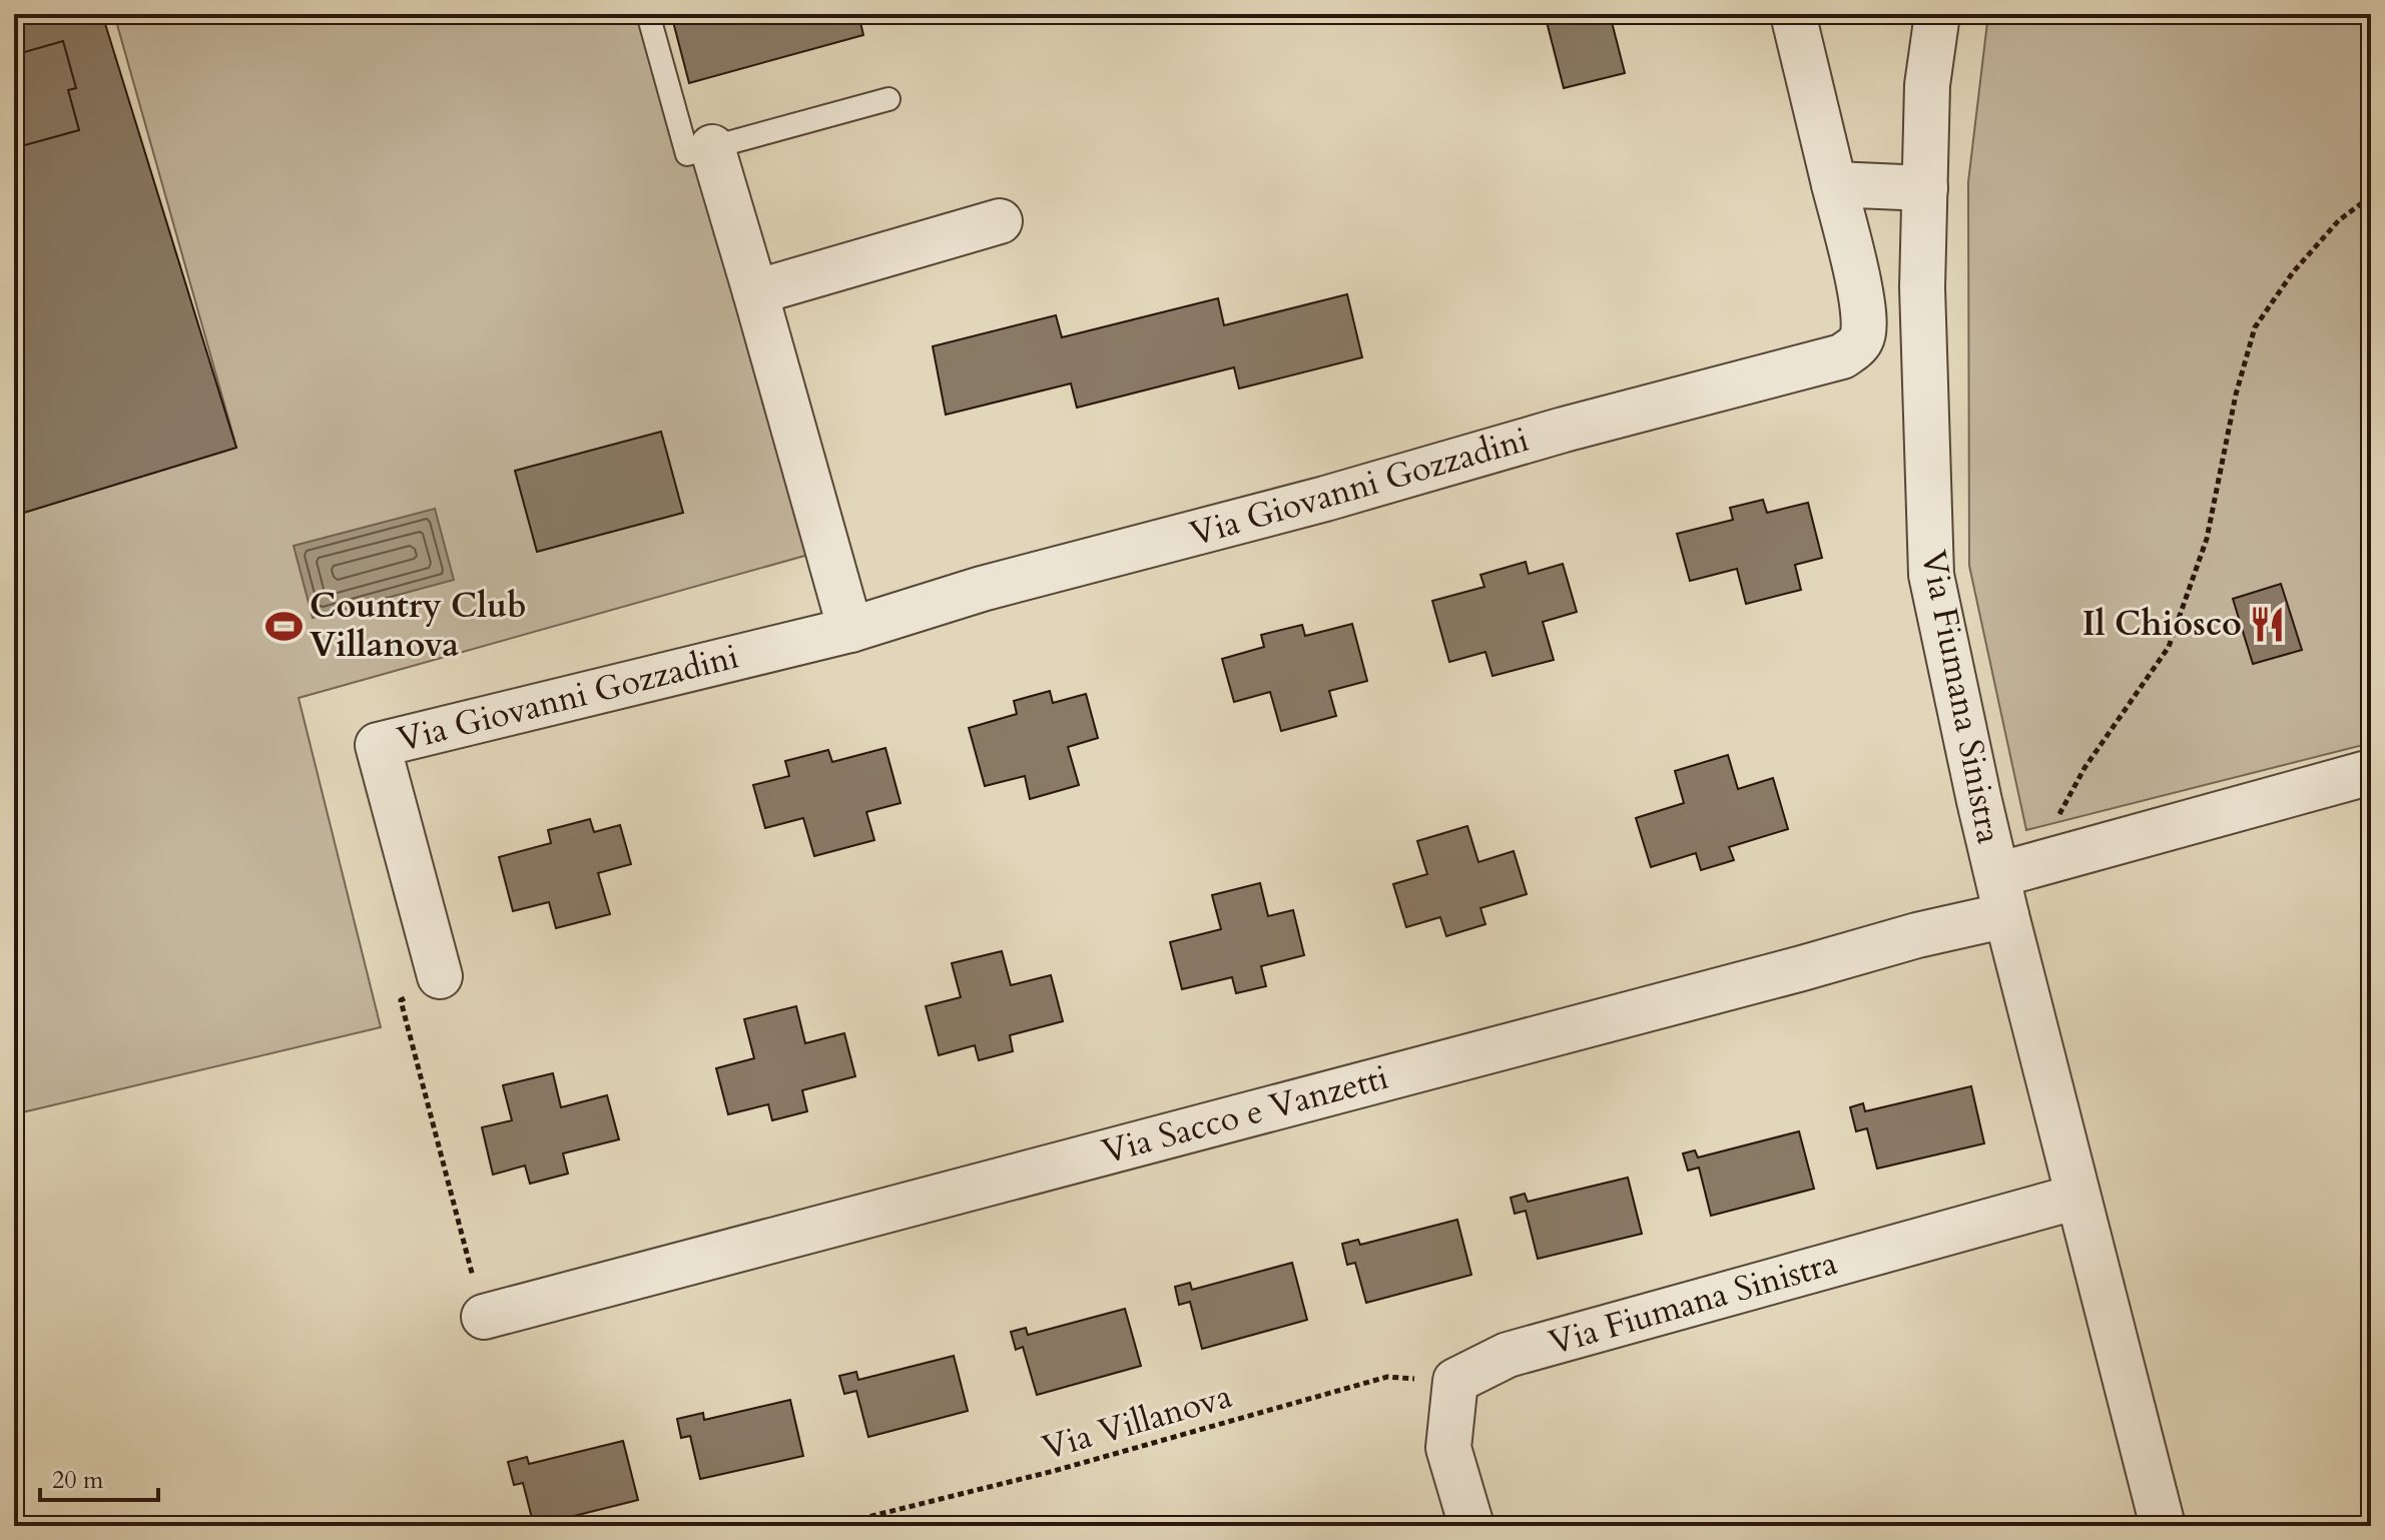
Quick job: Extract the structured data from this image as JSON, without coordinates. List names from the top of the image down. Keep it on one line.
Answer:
{"streets":{"street":["Via Giovanni Gozzadini","Via Fiumana Sinistra","Via Sacco e Vanzetti"],"path":["Via Villanova"]},"crossings":[["Via Fiumana Sinistra","Via Sacco e Vanzetti"],["Via Fiumana Sinistra","Via Villanova"]],"places":{"restaurant":["Il Chiosco"],"sports":["Country Club Villanova"]},"scale_bar":"20 m"}
